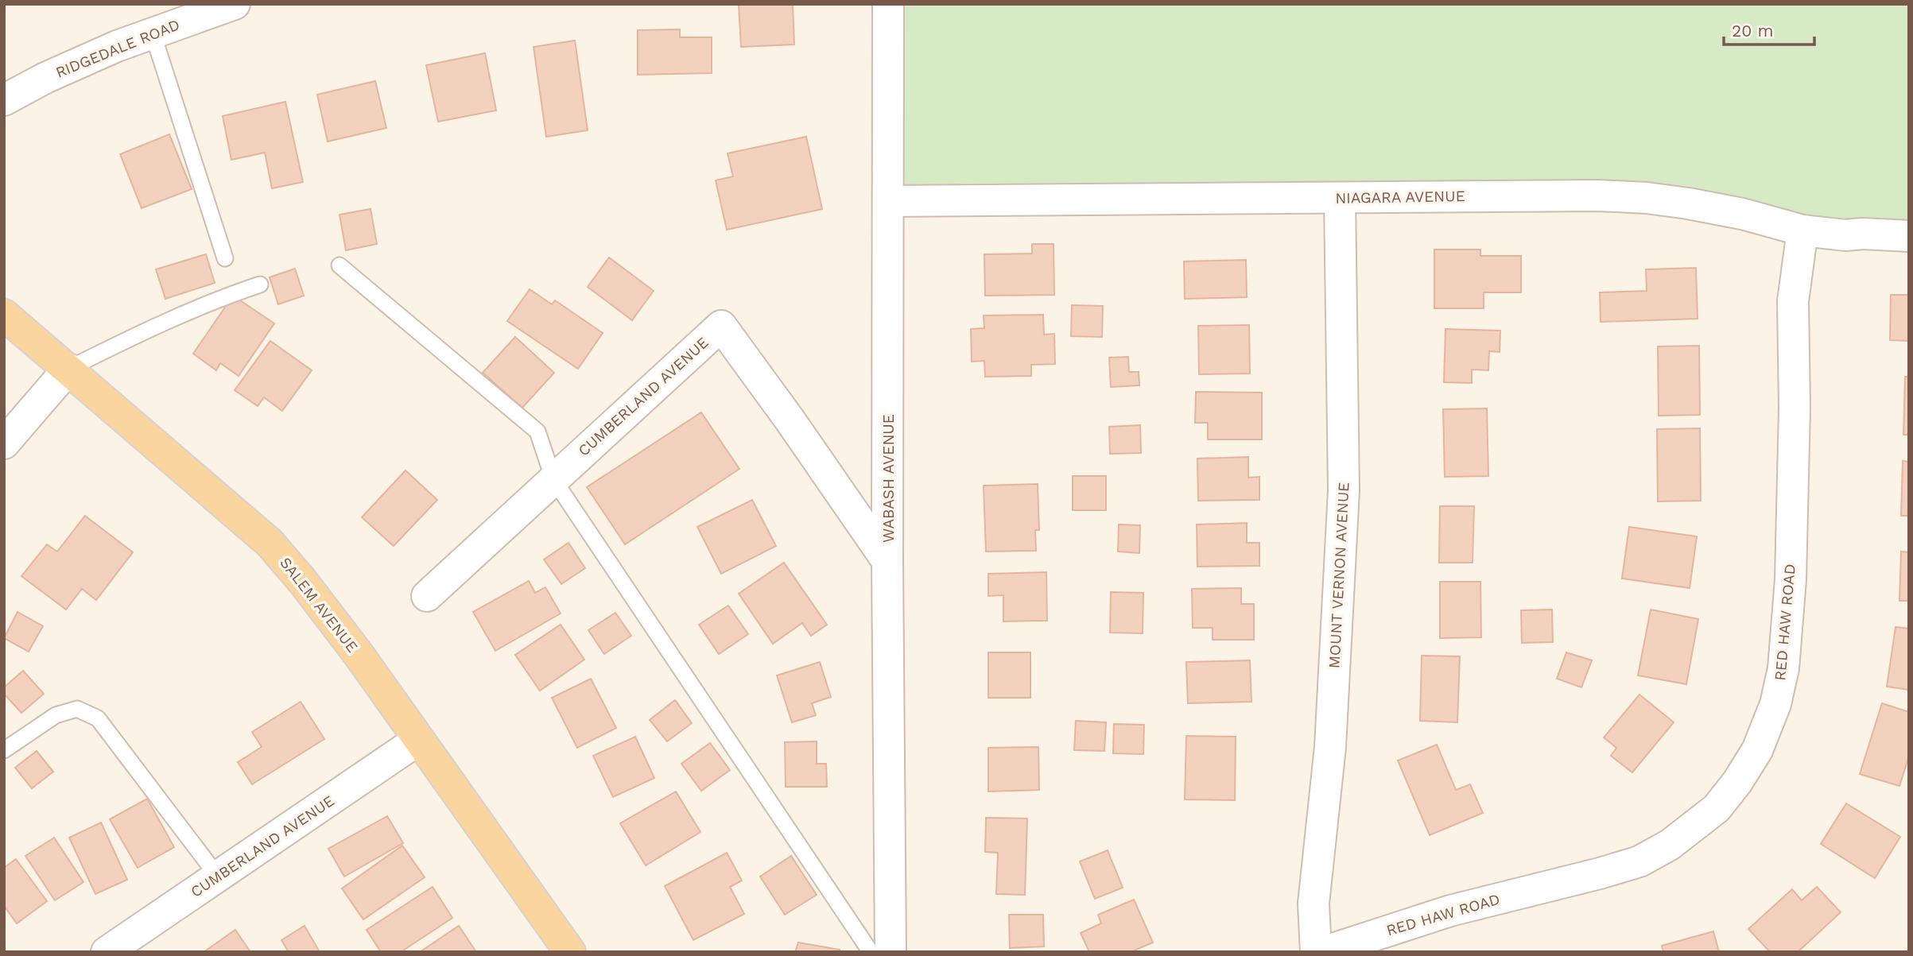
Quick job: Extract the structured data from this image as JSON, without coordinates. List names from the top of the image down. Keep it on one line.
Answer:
{"streets":{"main road":["SALEM AVENUE"],"street":["RIDGEDALE ROAD","NIAGARA AVENUE","CUMBERLAND AVENUE","WABASH AVENUE","MOUNT VERNON AVENUE","RED HAW ROAD"]},"crossings":[["NIAGARA AVENUE","WABASH AVENUE"],["NIAGARA AVENUE","MOUNT VERNON AVENUE"],["NIAGARA AVENUE","RED HAW ROAD"],["CUMBERLAND AVENUE","WABASH AVENUE"],["CUMBERLAND AVENUE","SALEM AVENUE"]],"scale_bar":"20 m"}
